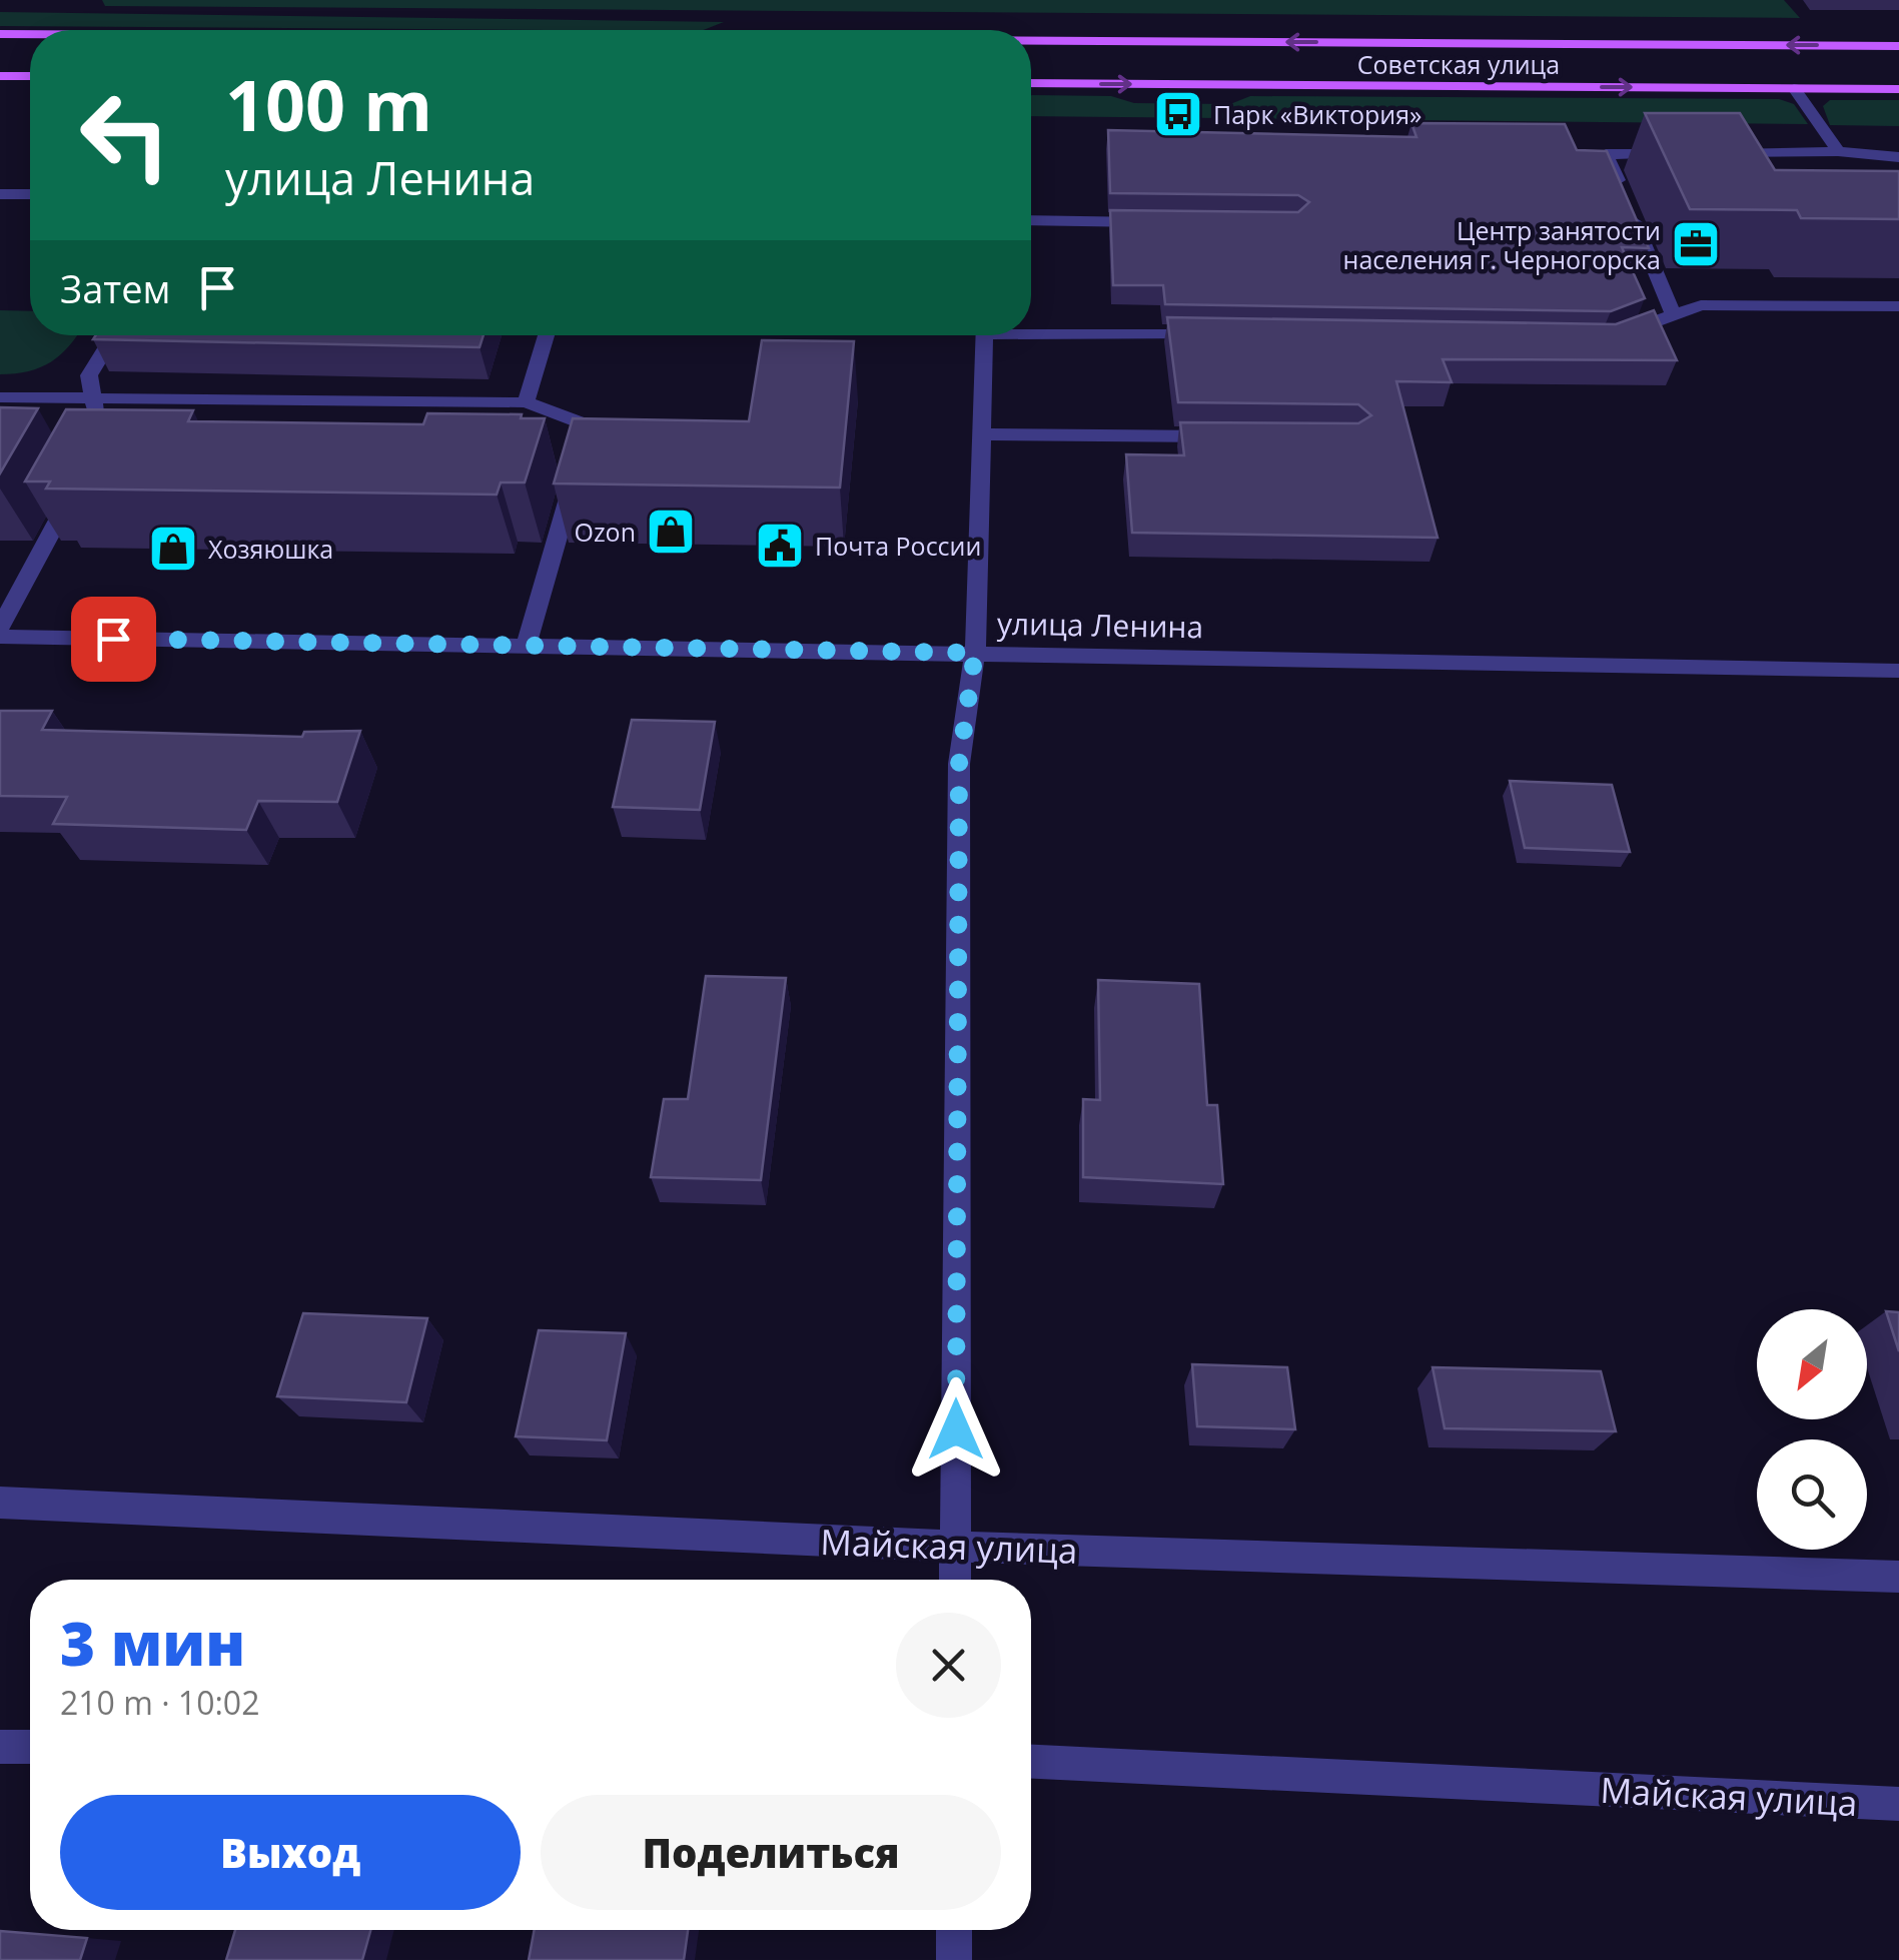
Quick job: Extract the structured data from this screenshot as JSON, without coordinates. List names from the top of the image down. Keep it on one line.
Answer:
{"streets":{"main road":["Советская улица"],"street":["улица Ленина","Майская улица"]},"places":{"bus stop":["Парк «Виктория»"],"office":["Центр занятости населения г. Черногорска"],"shop":["Ozon","Хозяюшка"],"public building":["Почта России"]},"north":"bottom left","page":{"turn":["100 m","улица Ленина"],"then":"Затем","heading":["3 мин","210 m · 10:02"],"buttons":["Выход","Поделиться"]}}
